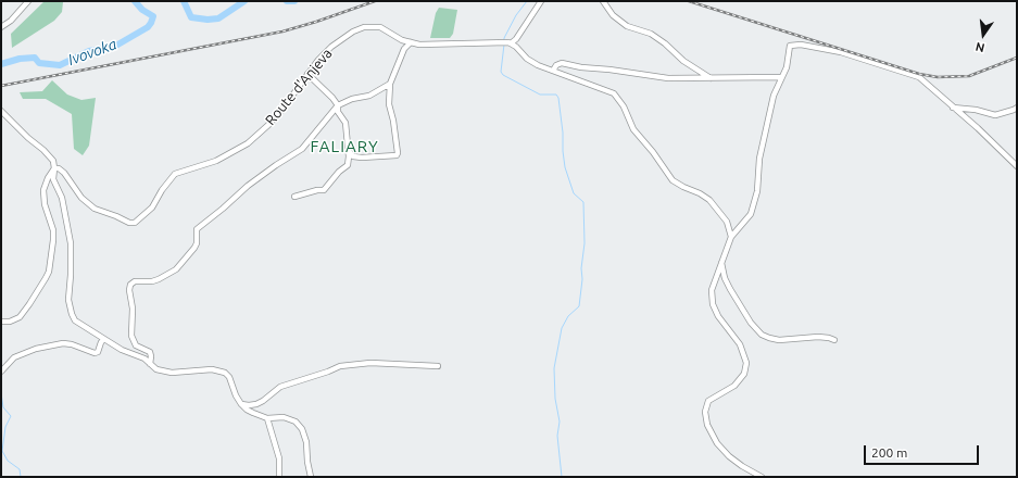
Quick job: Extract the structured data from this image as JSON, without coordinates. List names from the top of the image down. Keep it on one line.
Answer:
{"streets":{"street":["Route d'Anjeva"]},"districts":["FALIARY"],"water":["Ivovoka"],"scale_bar":"200 m","north":"bottom"}
